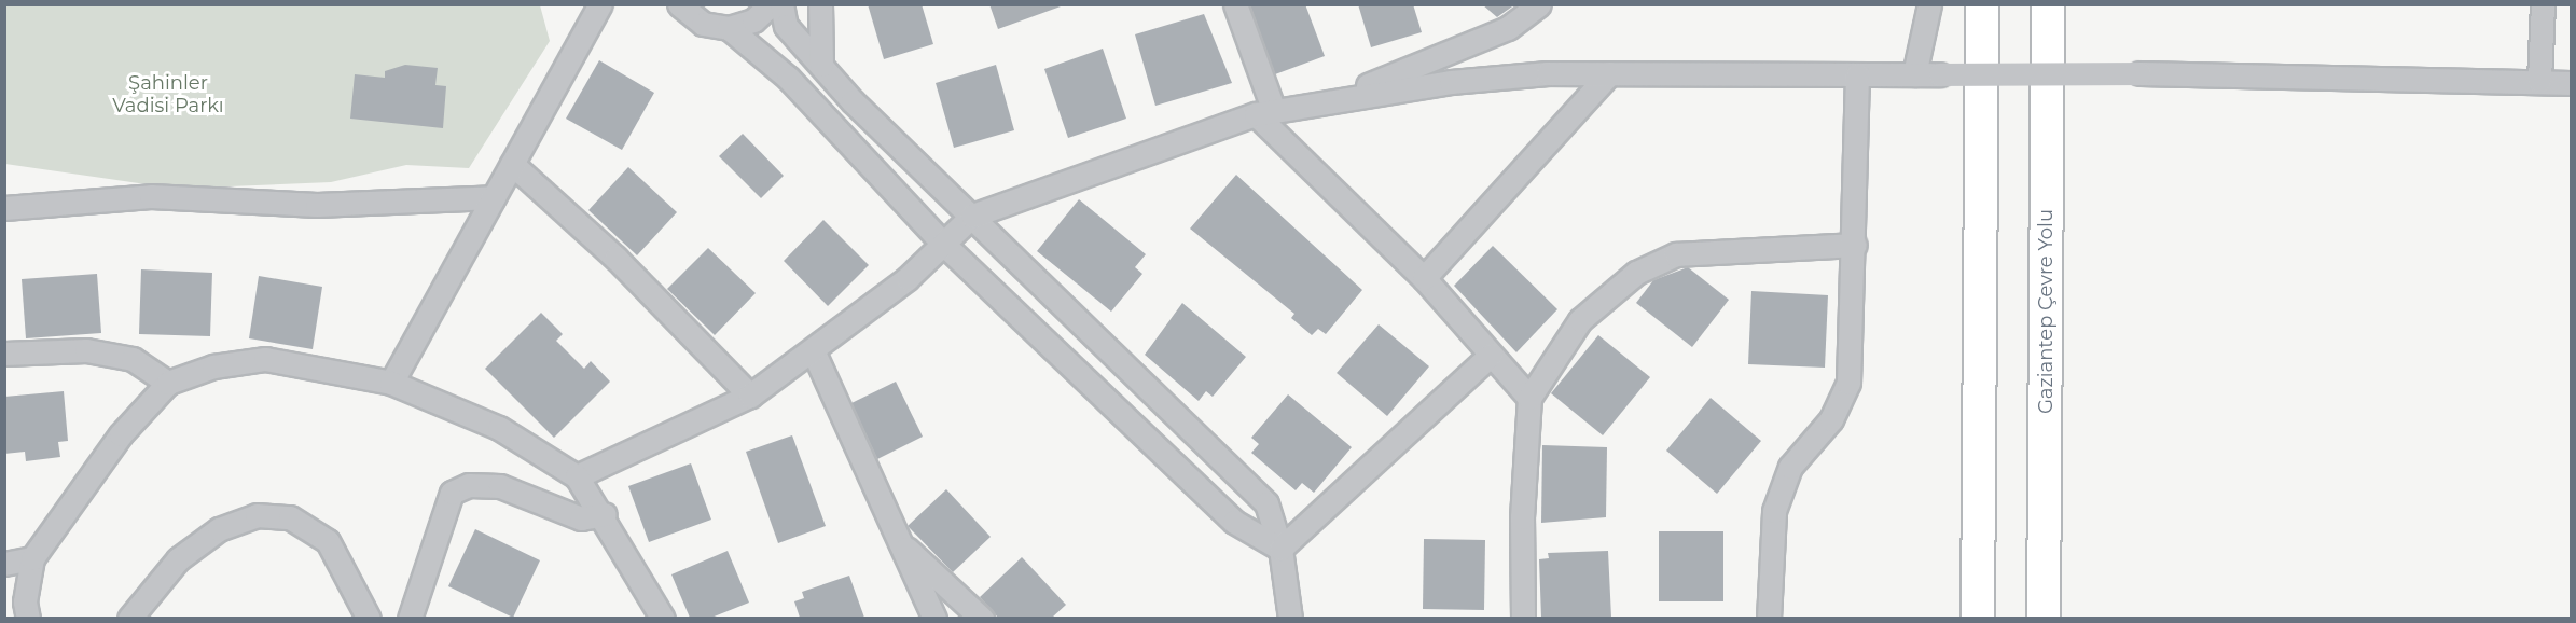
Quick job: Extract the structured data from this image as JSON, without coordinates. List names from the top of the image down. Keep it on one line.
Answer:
{"streets":{"highway":["Gaziantep Çevre Yolu"]},"parks":["Şahinler Vadisi Parkı"]}
